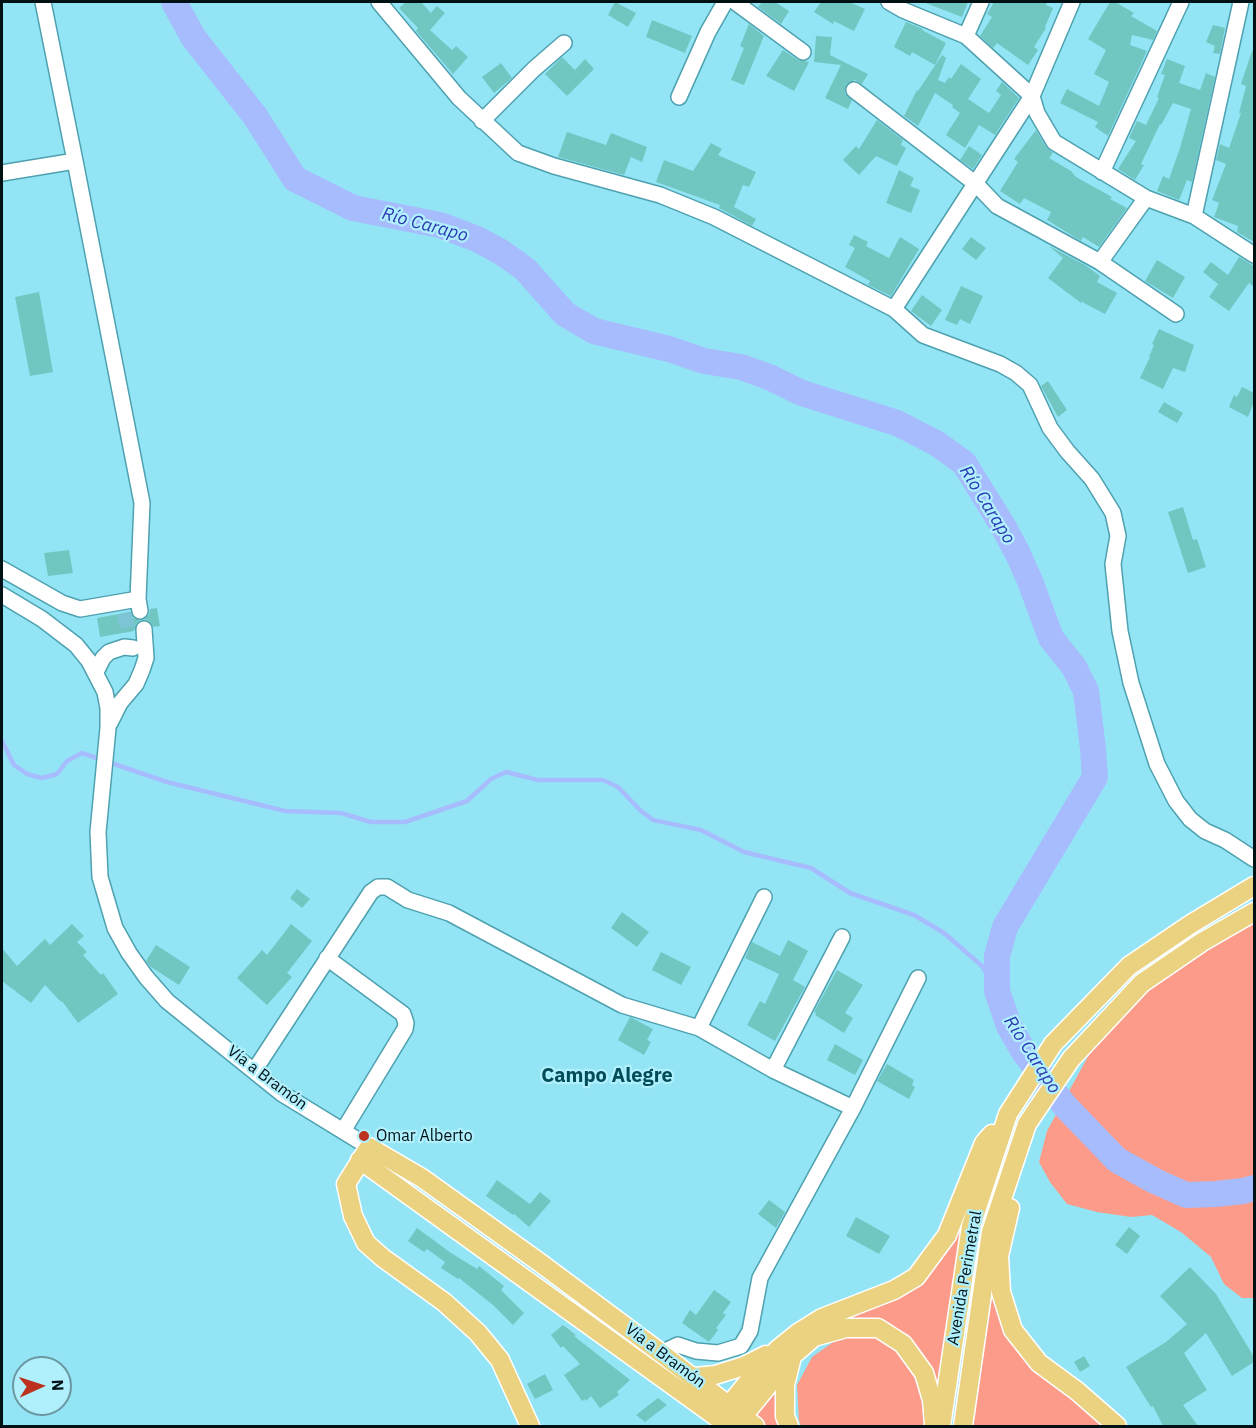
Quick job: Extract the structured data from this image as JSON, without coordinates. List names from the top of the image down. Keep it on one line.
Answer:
{"streets":{"main road":["Vía a Bramón","Avenida Perimetral"]},"districts":["Campo Alegre"],"water":["Río Carapo"],"places":["Omar Alberto"],"north":"right"}
